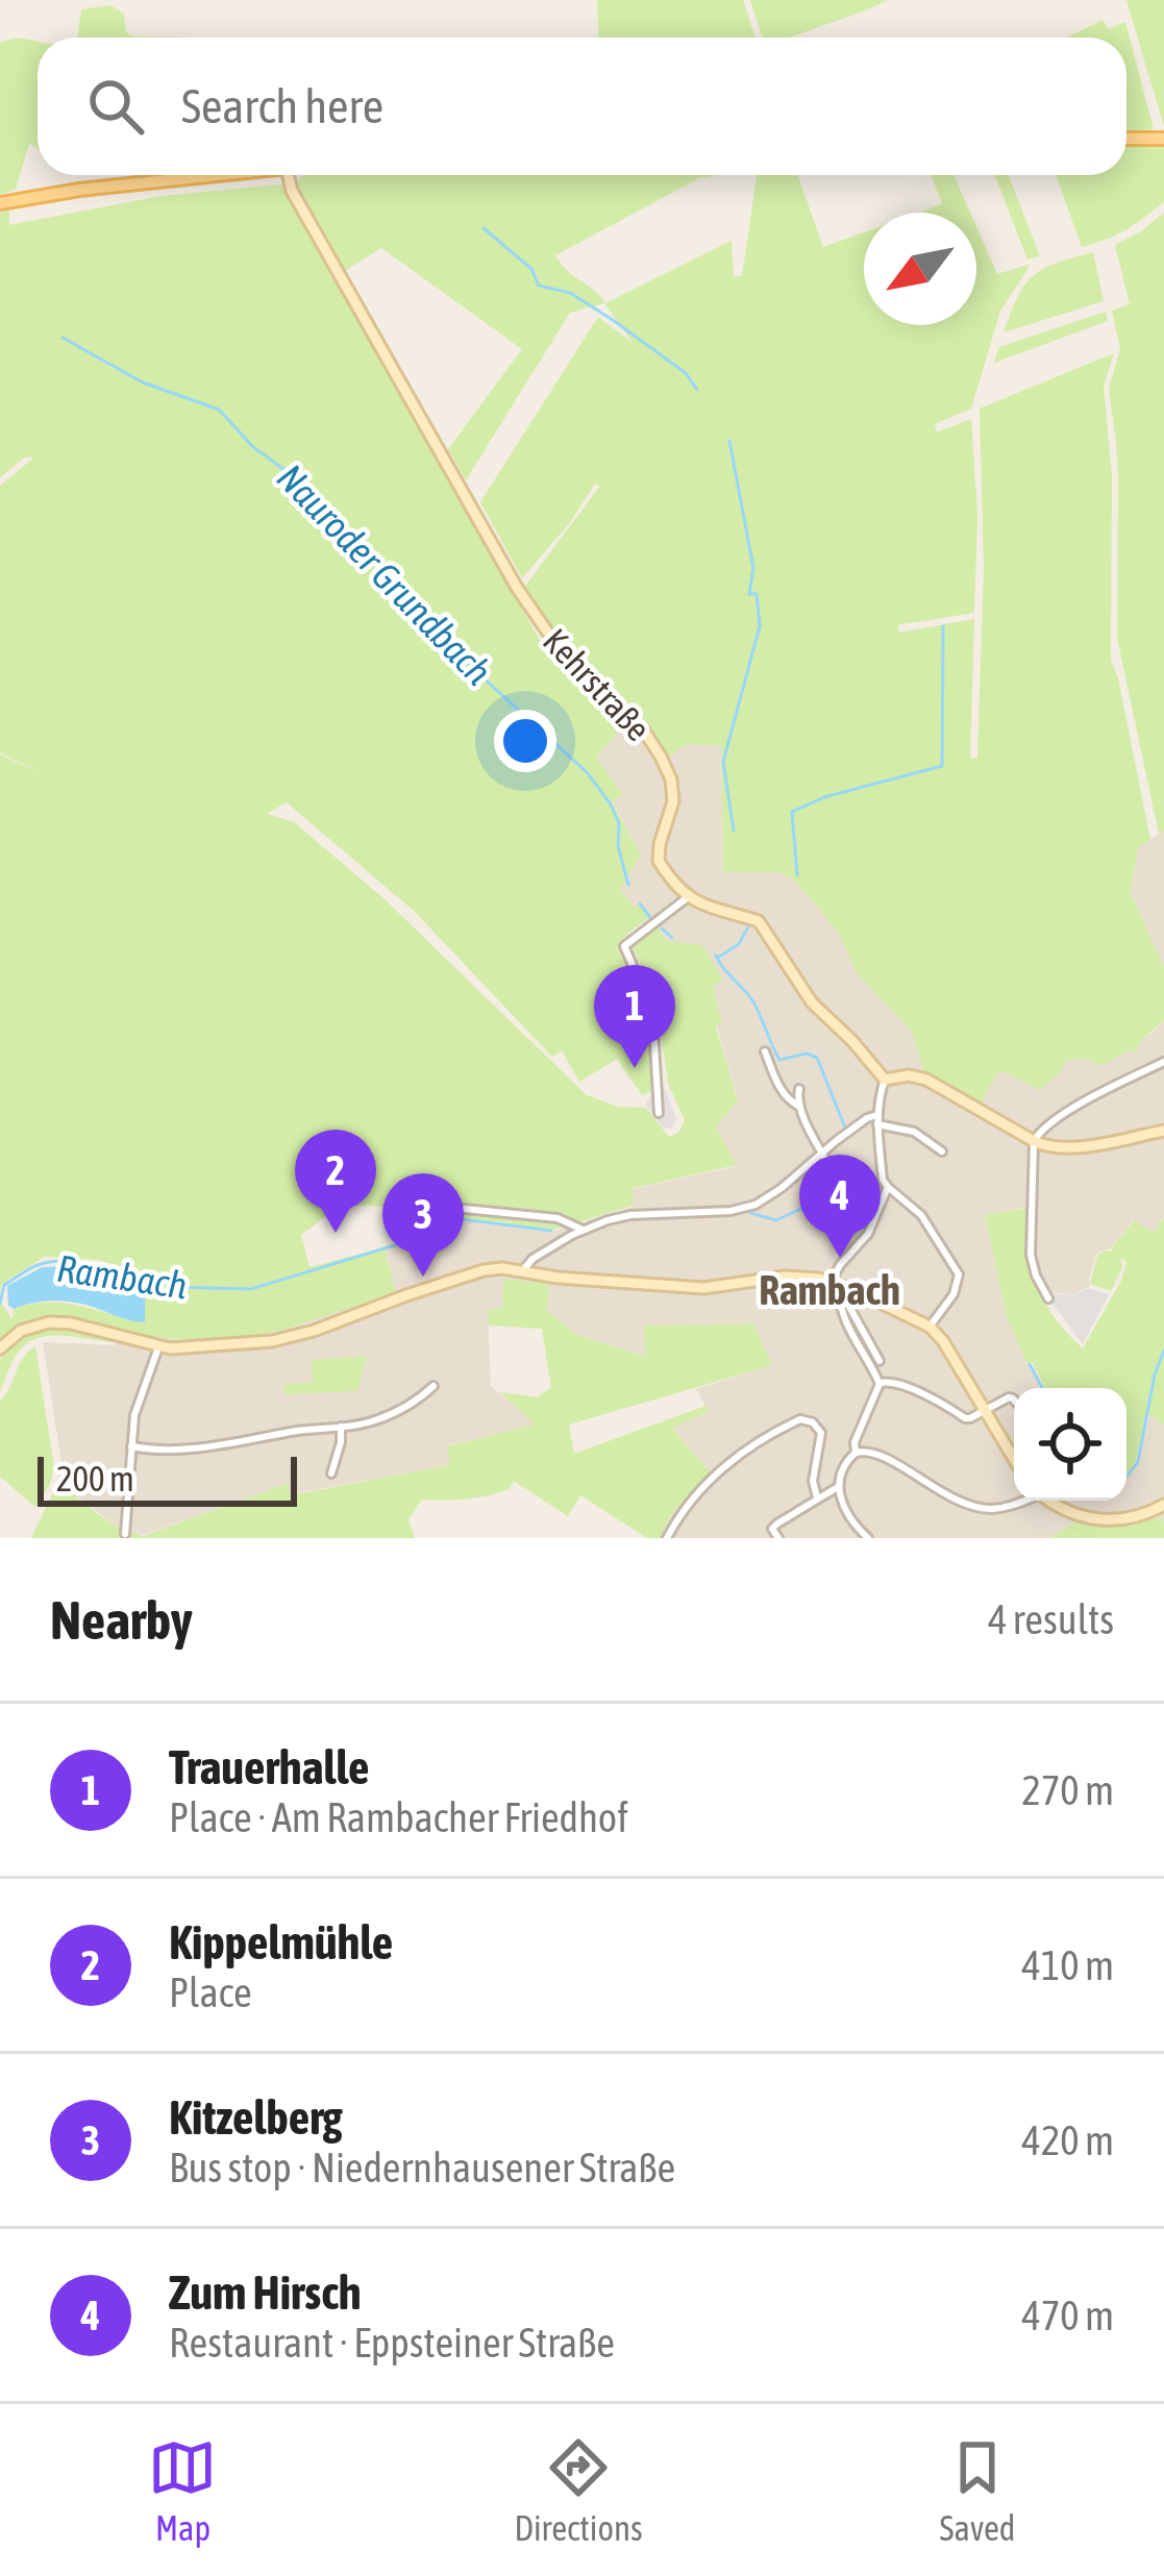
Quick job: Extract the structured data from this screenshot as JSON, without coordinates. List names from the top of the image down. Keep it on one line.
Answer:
{"streets":{"street":["Kehrstraße"]},"districts":["Rambach"],"water":["Nauroder Grundbach","Rambach"],"scale_bar":"200 m","north":"bottom left","page":{"search":"Search here","pins":["1","2","4","3"],"scale":"200 m","heading":["Nearby","4 results"],"list":[{"mark":"1","name":"Trauerhalle","note":"Place · Am Rambacher Friedhof","value":"270 m"},{"mark":"2","name":"Kippelmühle","note":"Place","value":"410 m"},{"mark":"3","name":"Kitzelberg","note":"Bus stop · Niedernhausener Straße","value":"420 m"},{"mark":"4","name":"Zum Hirsch","note":"Restaurant · Eppsteiner Straße","value":"470 m"}],"nav":["Map","Directions","Saved"]}}
